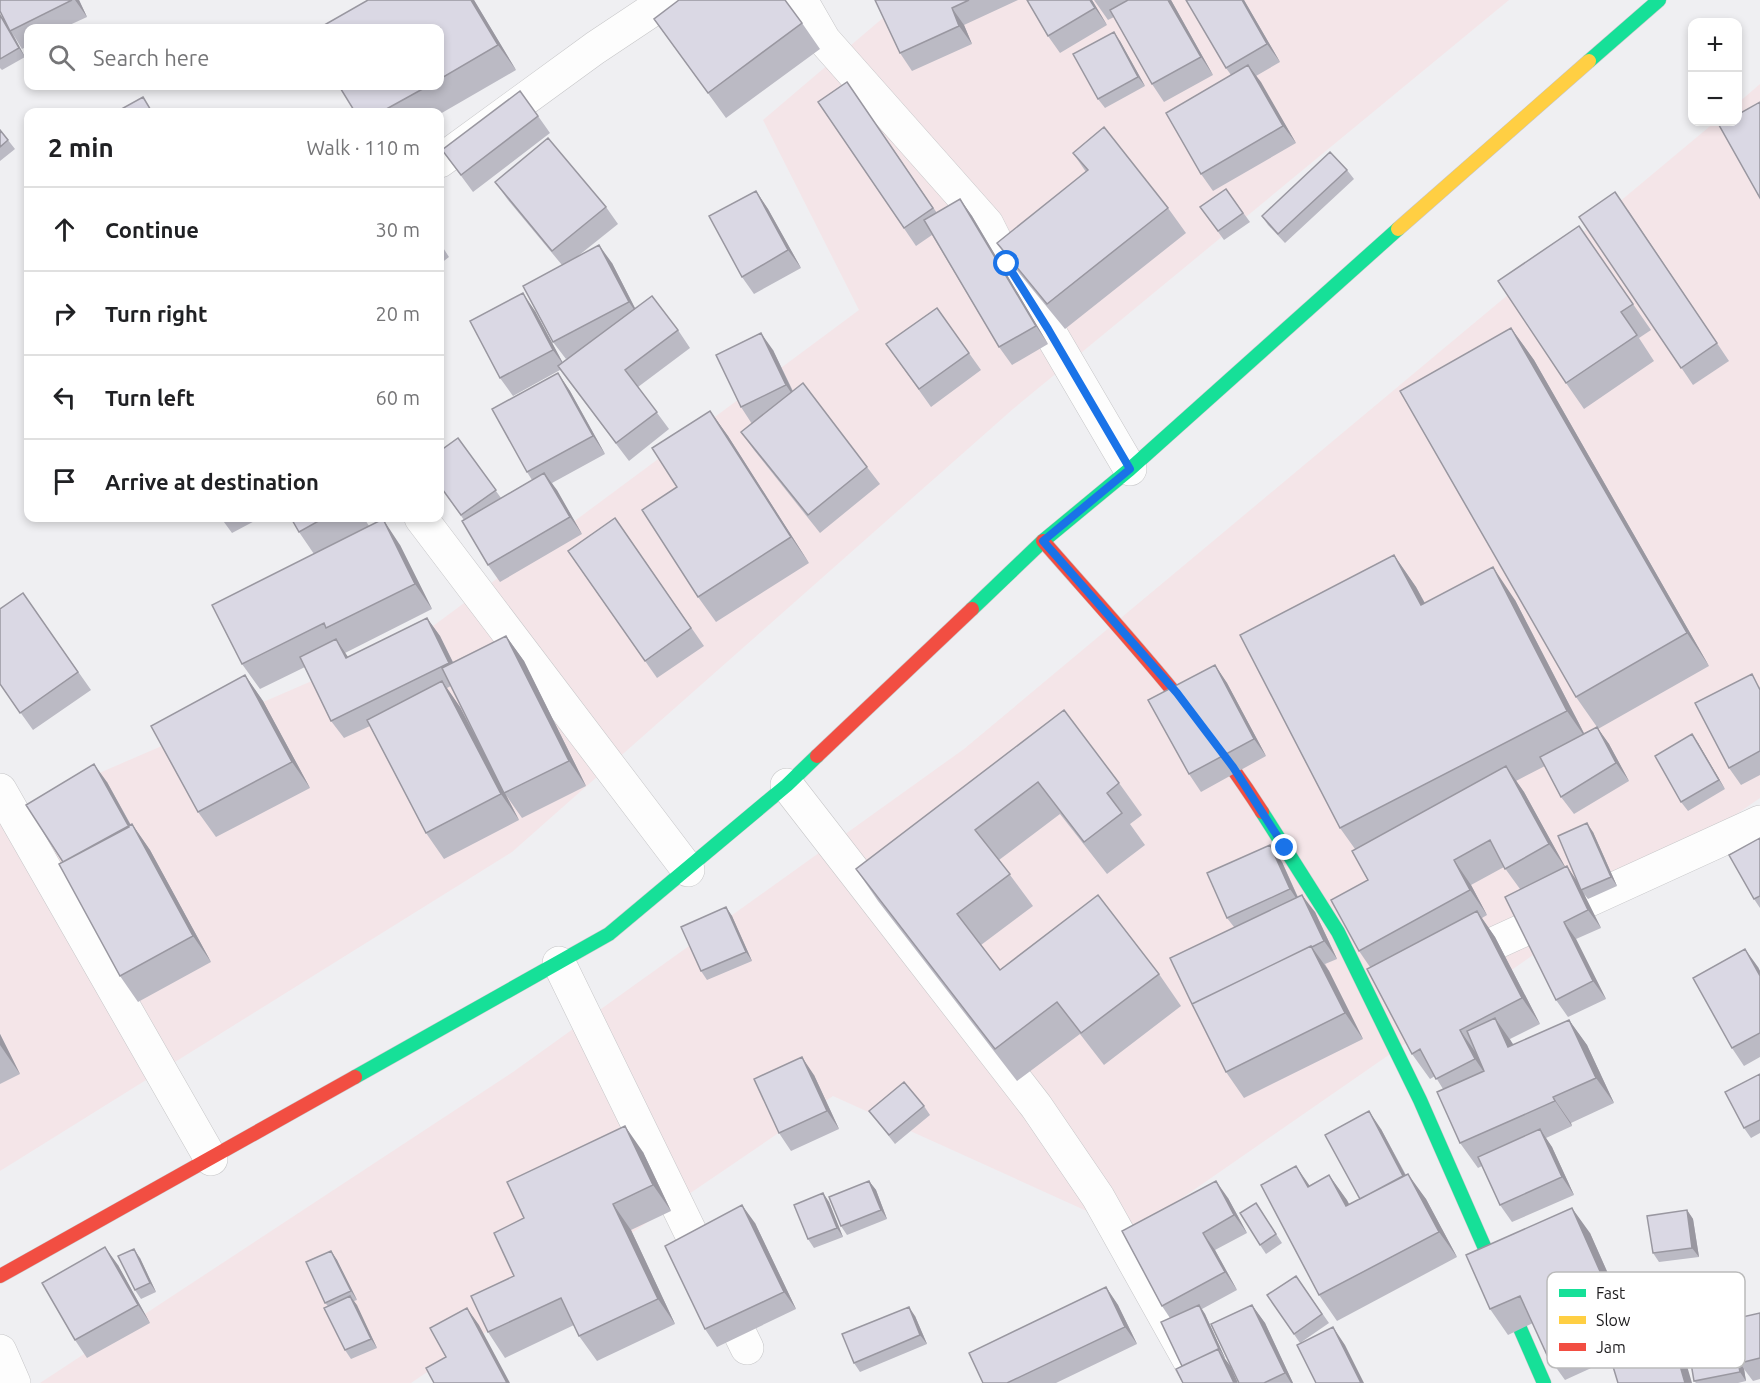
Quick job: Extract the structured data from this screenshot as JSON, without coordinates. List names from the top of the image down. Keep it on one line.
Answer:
{"legend":["Fast","Slow","Jam"],"page":{"map_buttons":["+","−"],"search":"Search here","heading":["2 min","Walk · 110 m"],"list":[["Continue","30 m"],["Turn right","20 m"],["Turn left","60 m"],"Arrive at destination"]}}
